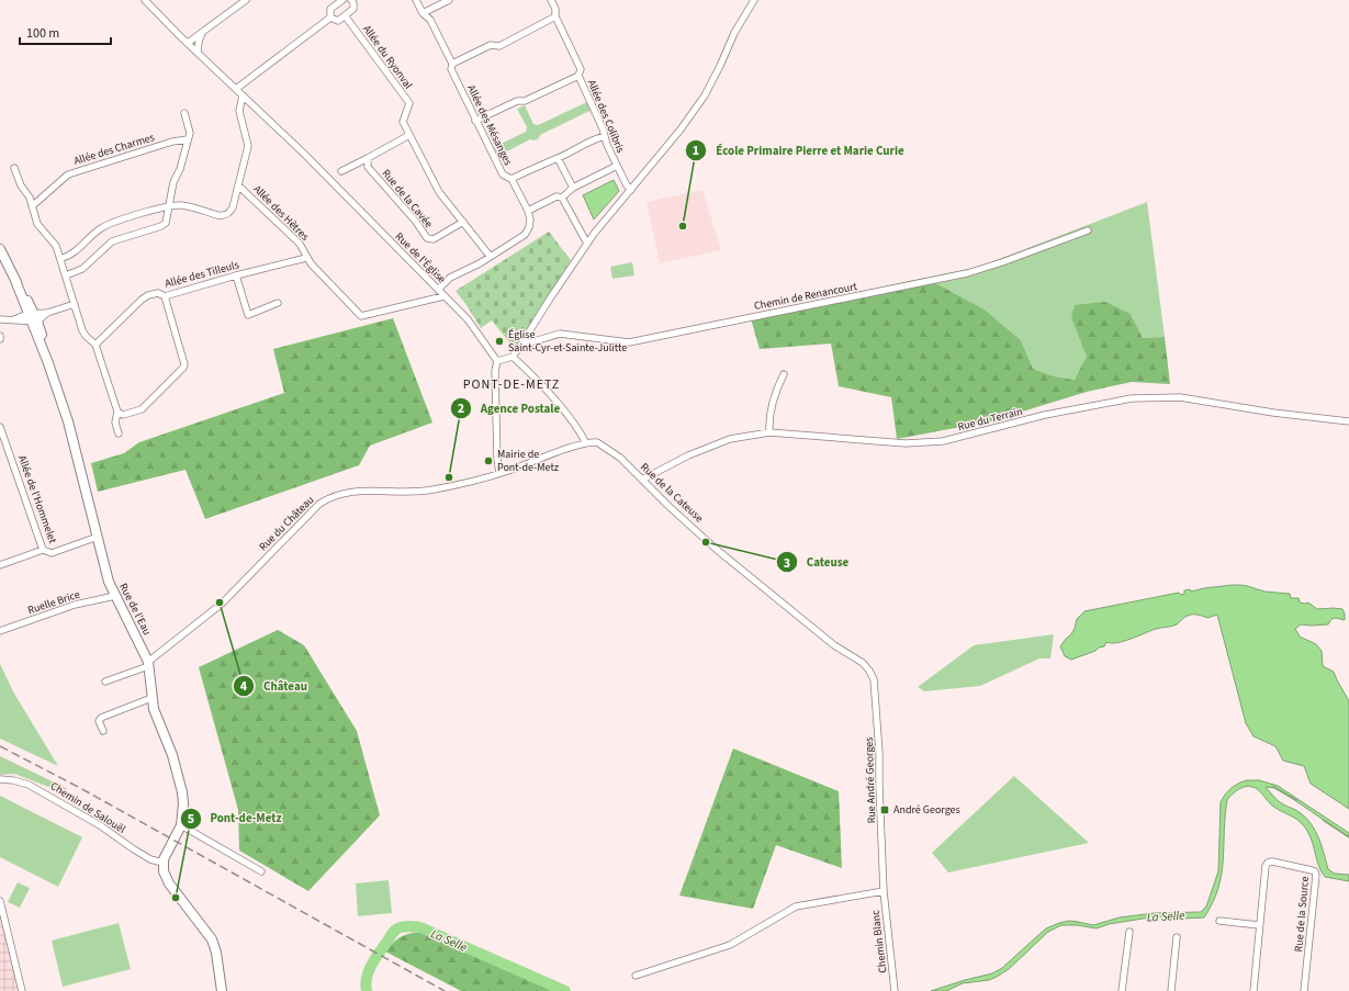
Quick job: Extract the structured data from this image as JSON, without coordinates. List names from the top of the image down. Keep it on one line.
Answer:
{"streets":{"street":["Allée du Ryonval","Allée des Colibris","Allée des Mésanges","Allée des Charmes","Rue de la Cavée","Allée des Hêtres","Rue de l'Église","Allée des Tilleuls","Chemin de Renancourt","Rue du Terrain","Rue de la Cateuse","Allée de l'Hommelet","Rue du Château","Ruelle Brice","Rue de l'Eau","Rue André Georges","Chemin de Salouël","Rue de la Source","Chemin Blanc"]},"crossings":[["Allée des Hêtres","Rue de l'Église"],["Allée des Hêtres","Allée des Tilleuls"],["Rue du Terrain","Rue de la Cateuse"],["Rue de la Cateuse","Rue du Château"],["Rue de la Cateuse","Rue André Georges"],["Allée de l'Hommelet","Rue de l'Eau"],["Rue du Château","Rue de l'Eau"],["Ruelle Brice","Rue de l'Eau"],["Rue de l'Eau","Chemin de Salouël"],["Rue André Georges","Chemin Blanc"]],"districts":["PONT-DE-METZ"],"water":["La Selle"],"places":{"other":["École Primaire Pierre et Marie Curie","Église Saint-Cyr-et-Sainte-Julitte","Mairie de Pont-de-Metz","Agence Postale","Cateuse","Château","Pont-de-Metz"],"transit":["André Georges"]},"scale_bar":"100 m"}
